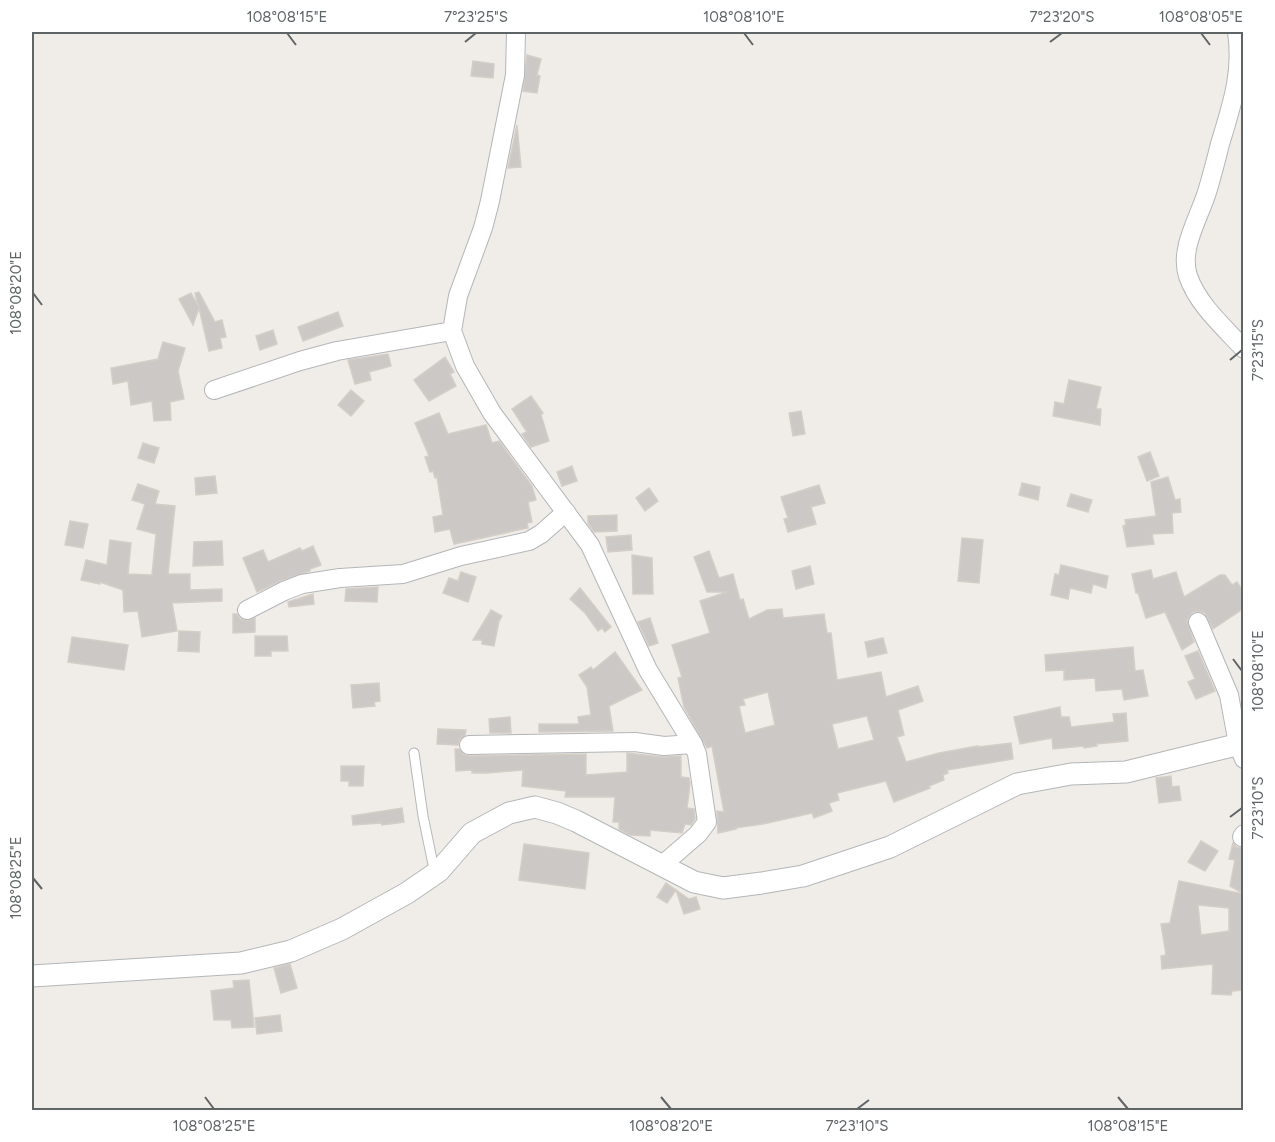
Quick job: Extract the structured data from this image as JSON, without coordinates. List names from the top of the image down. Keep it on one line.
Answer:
{"coordinates":["108°08'15\"E","7°23'25\"S","108°08'10\"E","7°23'20\"S","108°08'05\"E","108°08'20\"E","7°23'15\"S","7°23'10\"S","108°08'25\"E"]}
